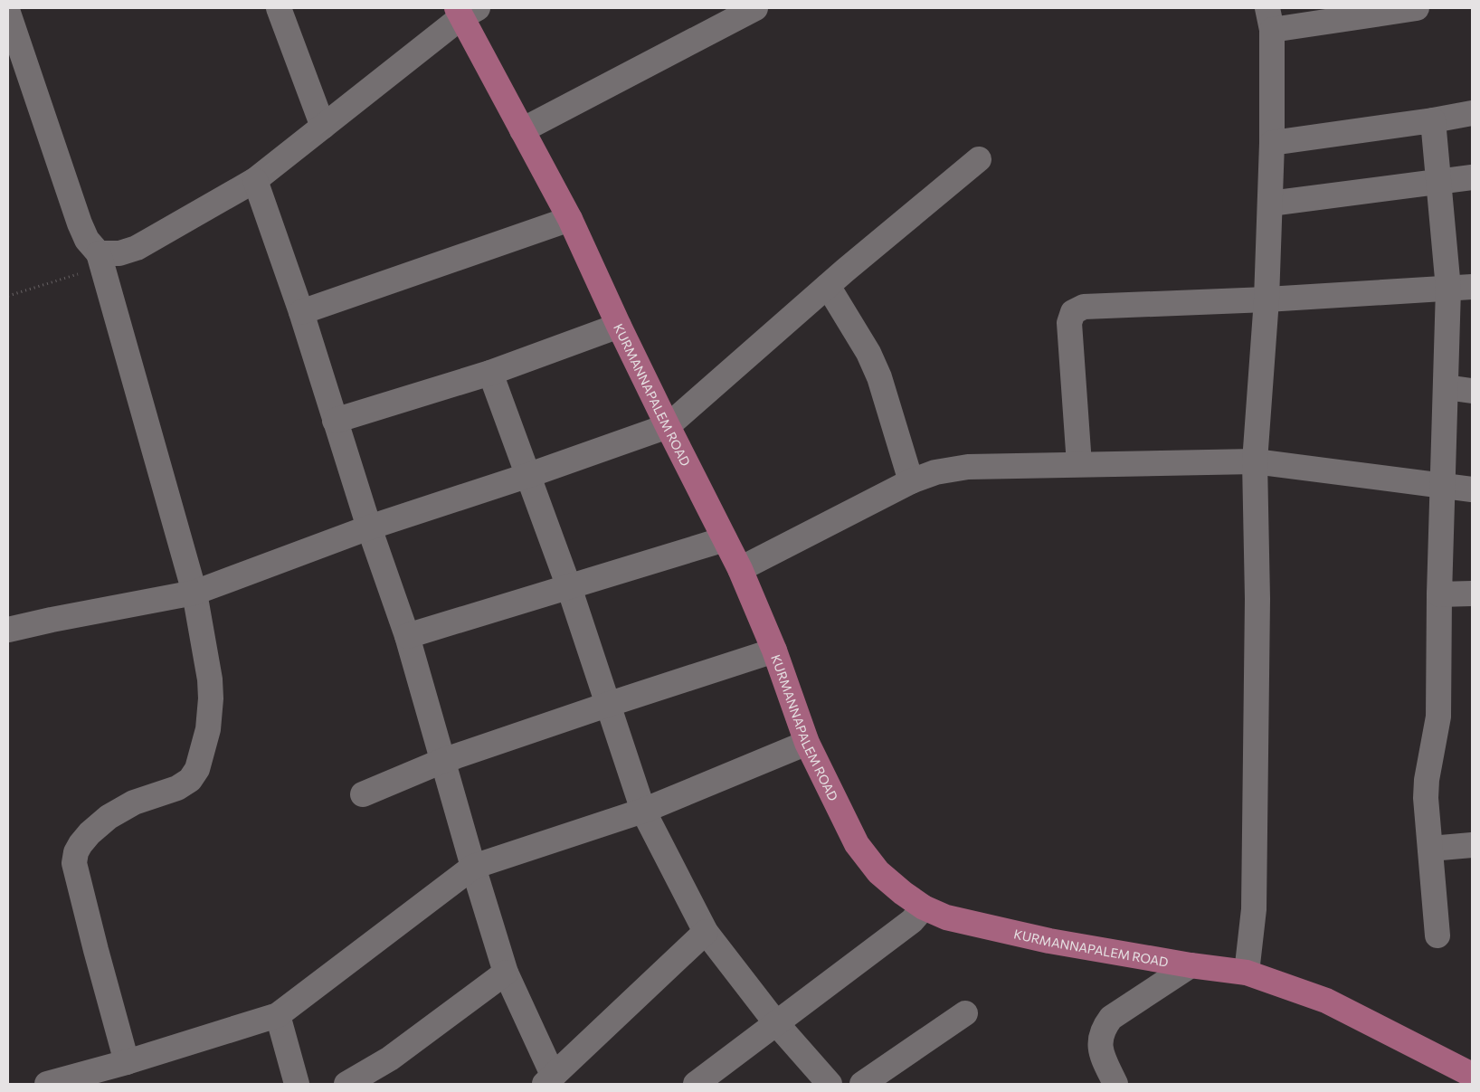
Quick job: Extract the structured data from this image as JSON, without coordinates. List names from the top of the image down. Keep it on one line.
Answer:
{"streets":{"main road":["KURMANNAPALEM ROAD"]}}
